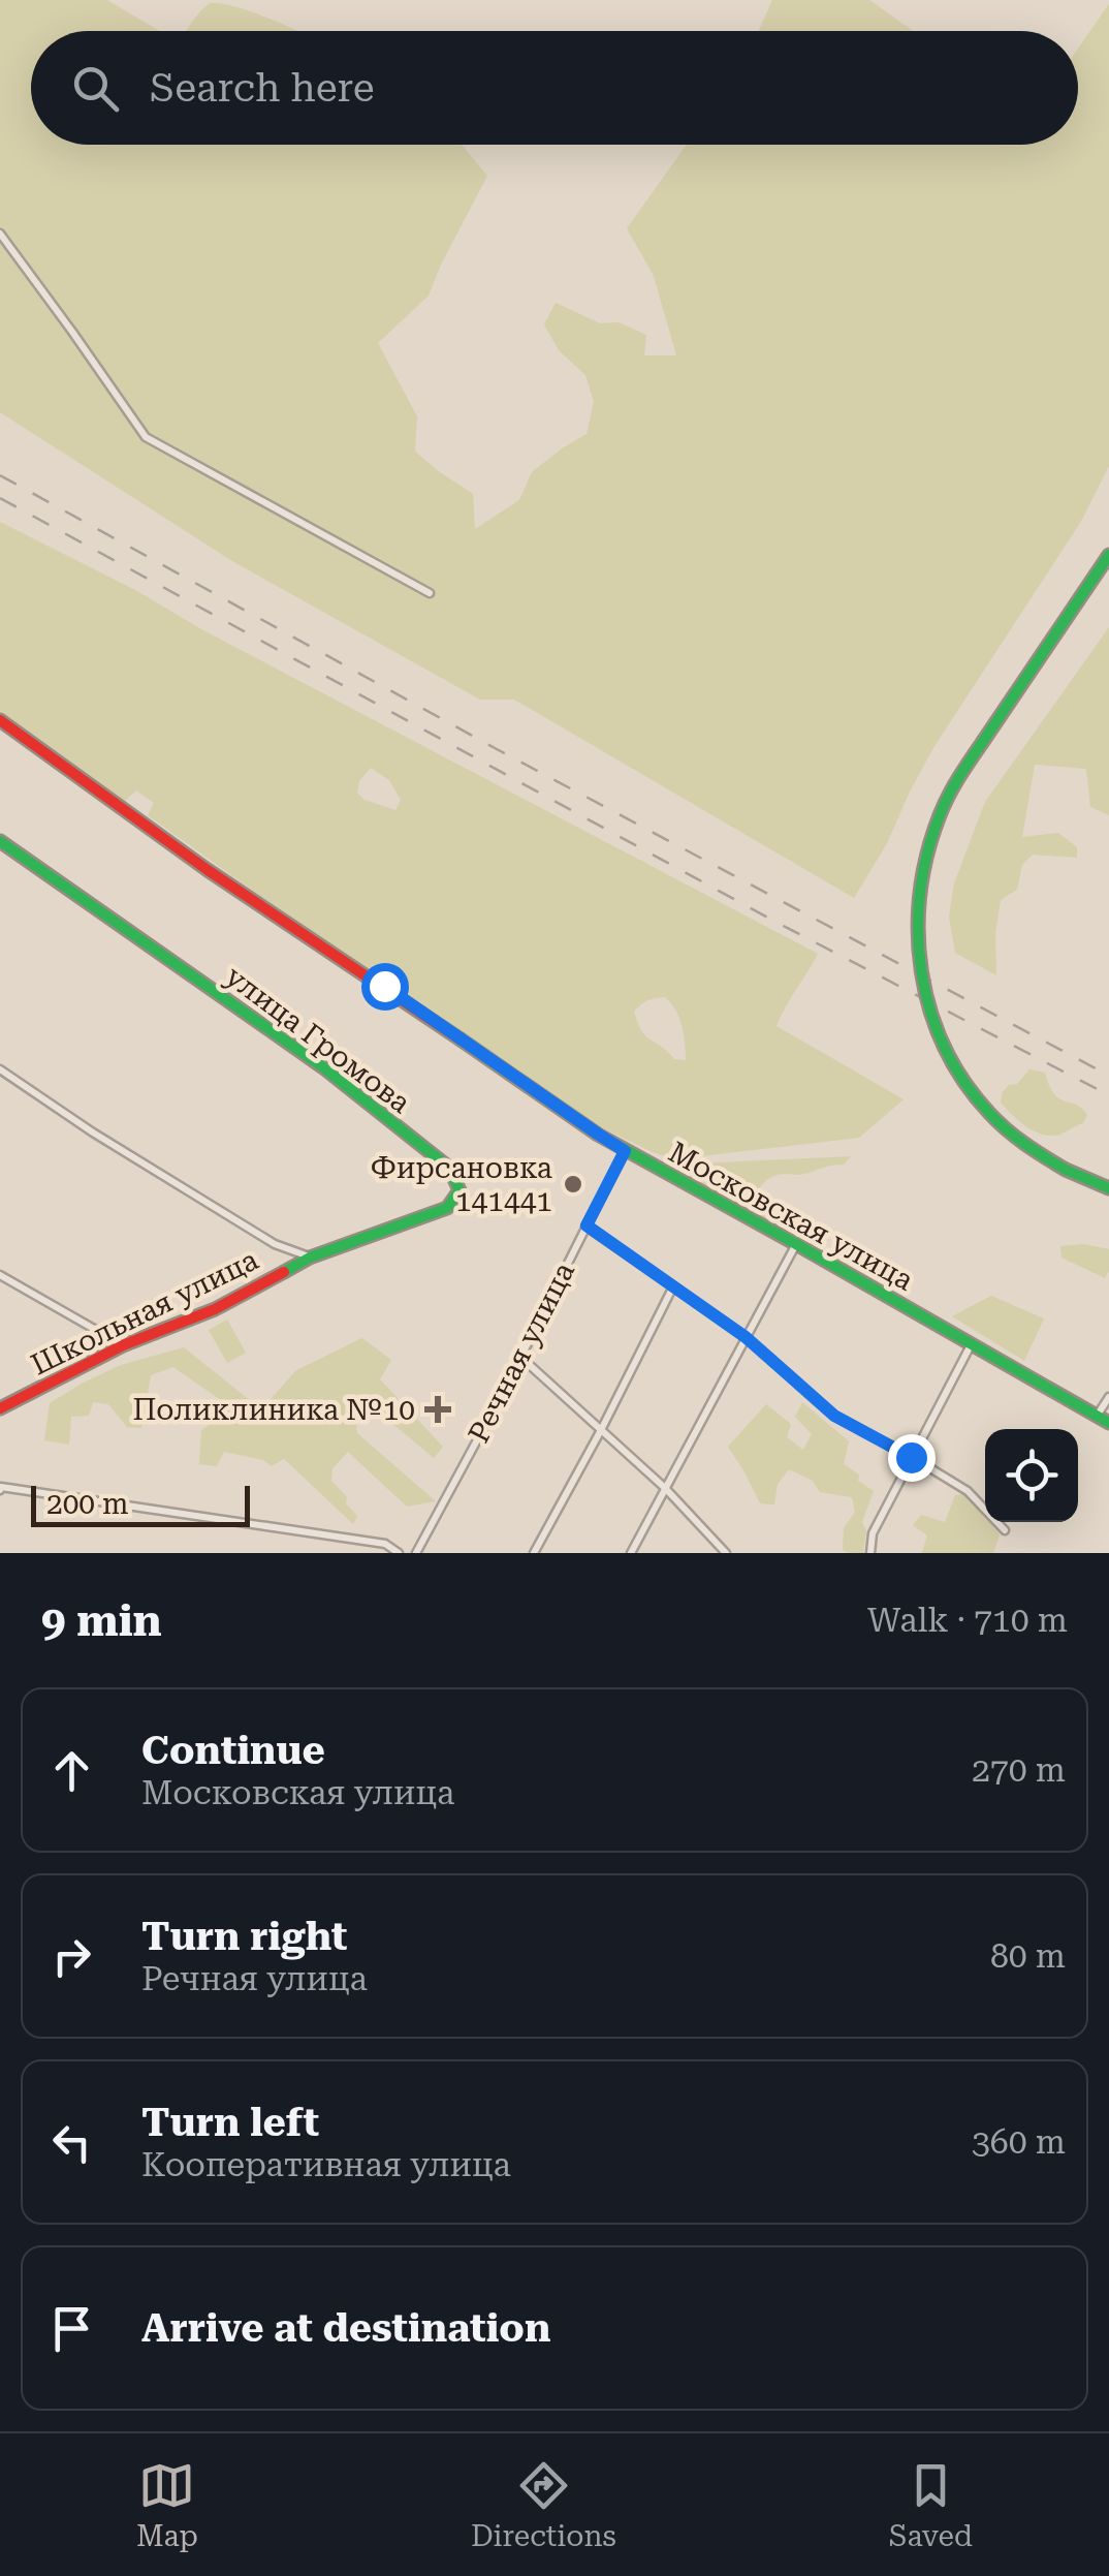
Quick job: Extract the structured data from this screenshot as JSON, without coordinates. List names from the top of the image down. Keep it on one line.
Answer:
{"streets":{"street":["улица Громова","Московская улица","Школьная улица","Речная улица"]},"crossings":[["улица Громова","Школьная улица"],["Московская улица","Речная улица"]],"places":{"other":["Фирсановка 141441"],"health":["Поликлиника №10"]},"scale_bar":"200 m","page":{"search":"Search here","scale":"200 m","heading":["9 min","Walk · 710 m"],"list":[["Continue","Московская улица","270 m"],["Turn right","Речная улица","80 m"],["Turn left","Кооперативная улица","360 m"],"Arrive at destination"],"nav":["Map","Directions","Saved"]}}
